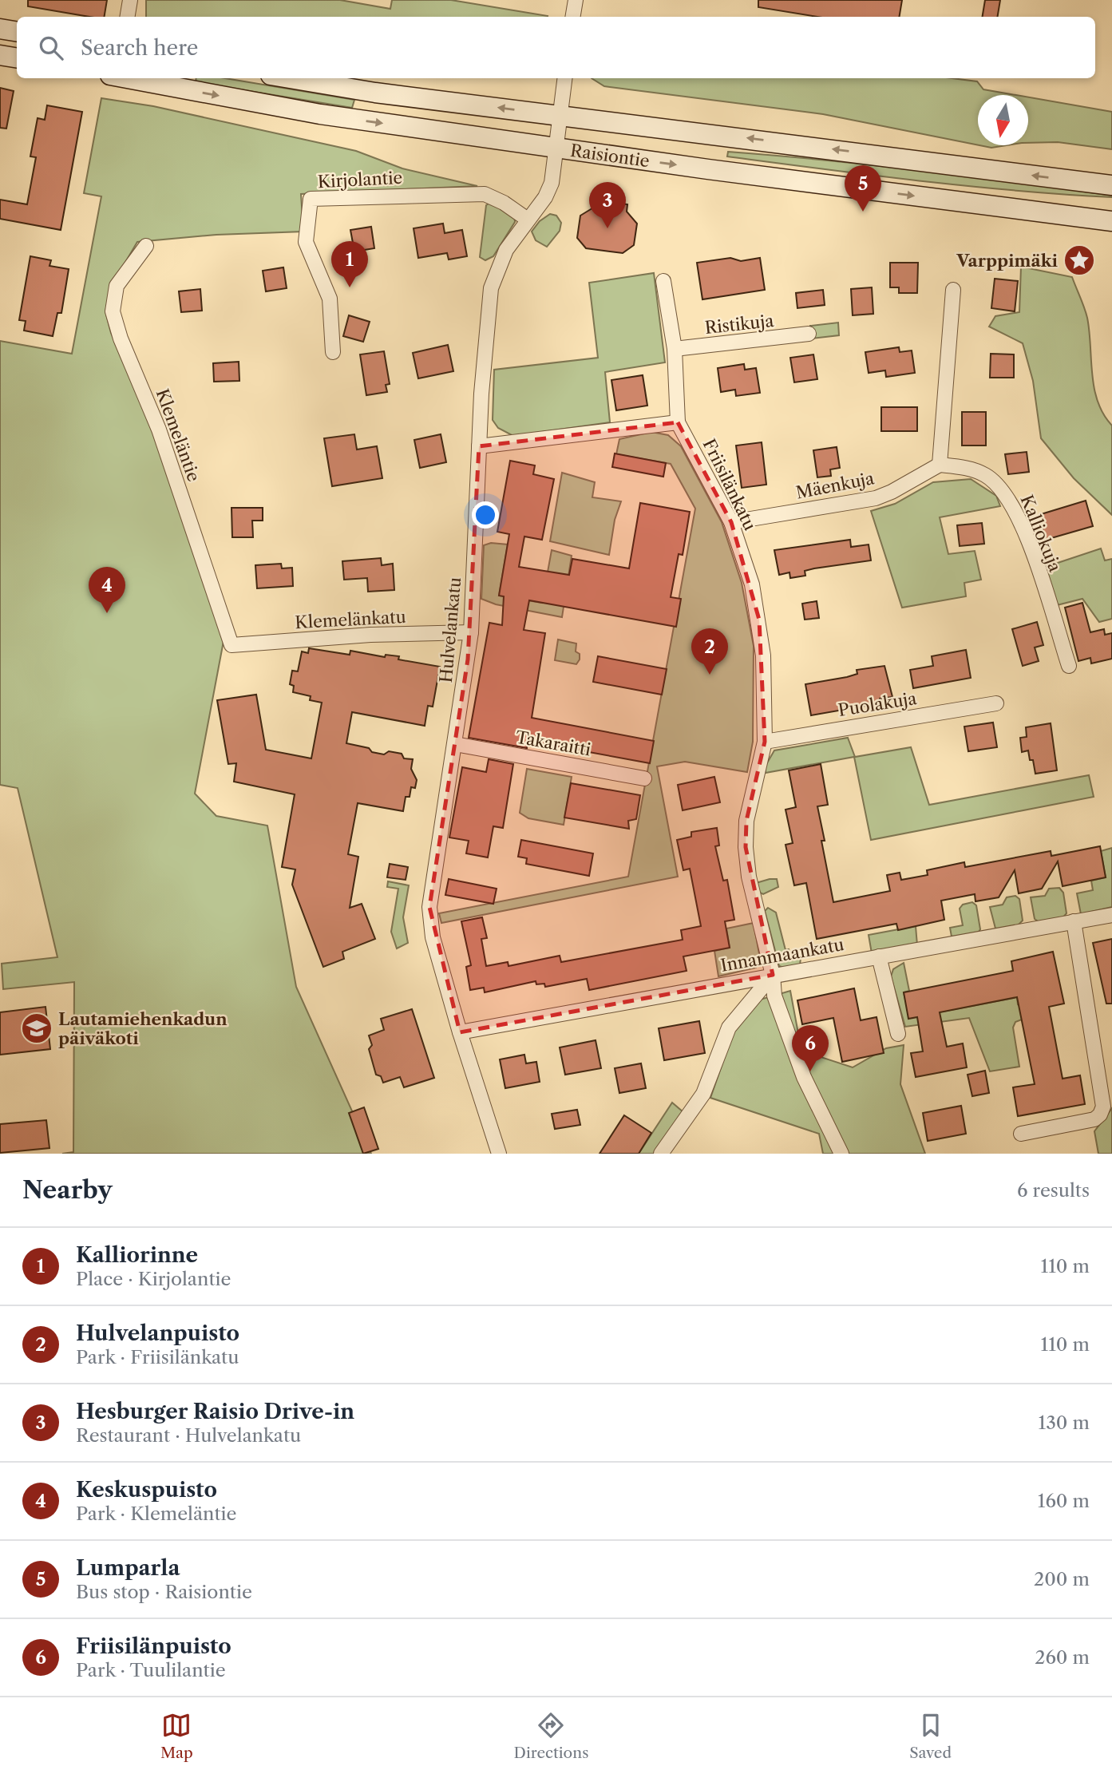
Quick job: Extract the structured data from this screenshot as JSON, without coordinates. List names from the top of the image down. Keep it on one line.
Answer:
{"streets":{"main road":["Raisiontie"],"street":["Kirjolantie","Ristikuja","Klemeläntie","Friisilänkatu","Mäenkuja","Kalliokuja","Klemelänkatu","Hulvelankatu","Puolakuja","Takaraitti","Innanmaankatu"]},"crossings":[["Raisiontie","Hulvelankatu"],["Kirjolantie","Hulvelankatu"],["Klemeläntie","Klemelänkatu"],["Friisilänkatu","Mäenkuja"],["Friisilänkatu","Puolakuja"],["Friisilänkatu","Innanmaankatu"],["Mäenkuja","Kalliokuja"],["Klemelänkatu","Hulvelankatu"],["Hulvelankatu","Takaraitti"],["Hulvelankatu","Innanmaankatu"]],"places":{"place":["Varppimäki"],"school or university":["Lautamiehenkadun päiväkoti"]},"north":"bottom","page":{"search":"Search here","pins":["5","3","1","4","2","6"],"heading":["Nearby","6 results"],"list":[{"mark":"1","name":"Kalliorinne","note":"Place · Kirjolantie","value":"110 m"},{"mark":"2","name":"Hulvelanpuisto","note":"Park · Friisilänkatu","value":"110 m"},{"mark":"3","name":"Hesburger Raisio Drive-in","note":"Restaurant · Hulvelankatu","value":"130 m"},{"mark":"4","name":"Keskuspuisto","note":"Park · Klemeläntie","value":"160 m"},{"mark":"5","name":"Lumparla","note":"Bus stop · Raisiontie","value":"200 m"},{"mark":"6","name":"Friisilänpuisto","note":"Park · Tuulilantie","value":"260 m"}],"nav":["Map","Directions","Saved"]}}
